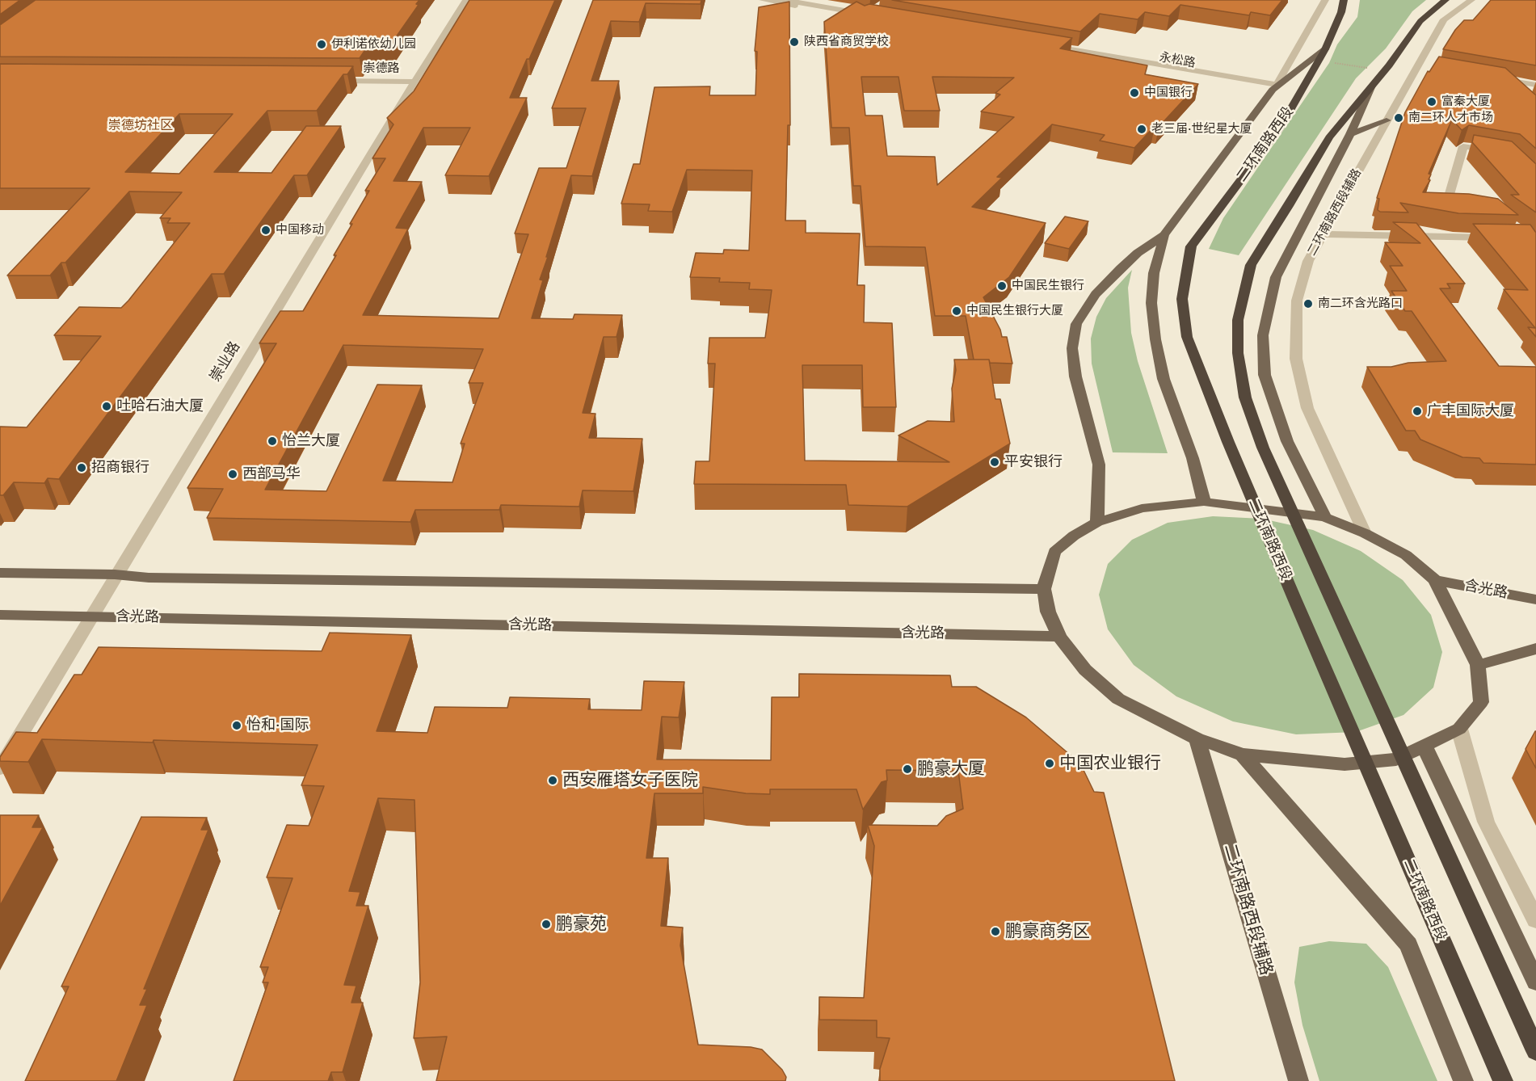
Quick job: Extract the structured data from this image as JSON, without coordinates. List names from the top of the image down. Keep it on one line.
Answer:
{"streets":{"highway":["二环南路西段"],"main road":["二环南路西段辅路","含光路"],"street":["永松路","崇德路","崇业路"]},"crossings":[["崇德路","崇业路"],["崇业路","含光路"]],"districts":["崇德坊社区"],"places":["陕西省商贸学校","伊利诺依幼儿园","中国银行","富秦大厦","南二环人才市场","老三届·世纪星大厦","中国移动","中国民生银行","南二环含光路口","中国民生银行大厦","吐哈石油大厦","广丰国际大厦","怡兰大厦","平安银行","招商银行","西部马华","怡和·国际","中国农业银行","鹏豪大厦","西安雁塔女子医院","鹏豪苑","鹏豪商务区"]}
